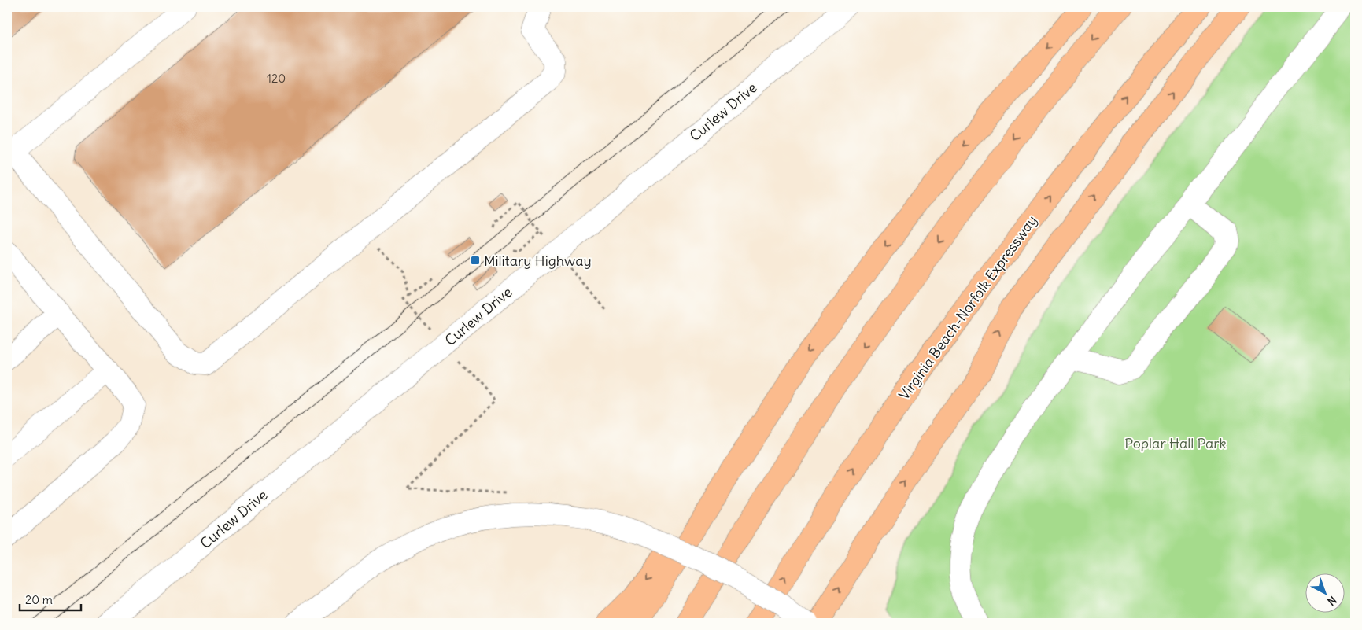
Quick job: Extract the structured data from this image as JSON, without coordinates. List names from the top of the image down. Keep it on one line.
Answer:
{"streets":{"highway":["Virginia Beach-Norfolk Expressway"],"street":["Curlew Drive"]},"parks":["Poplar Hall Park"],"places":{"transit":["Military Highway"]},"house_numbers":["120"],"scale_bar":"20 m","north":"bottom right"}
